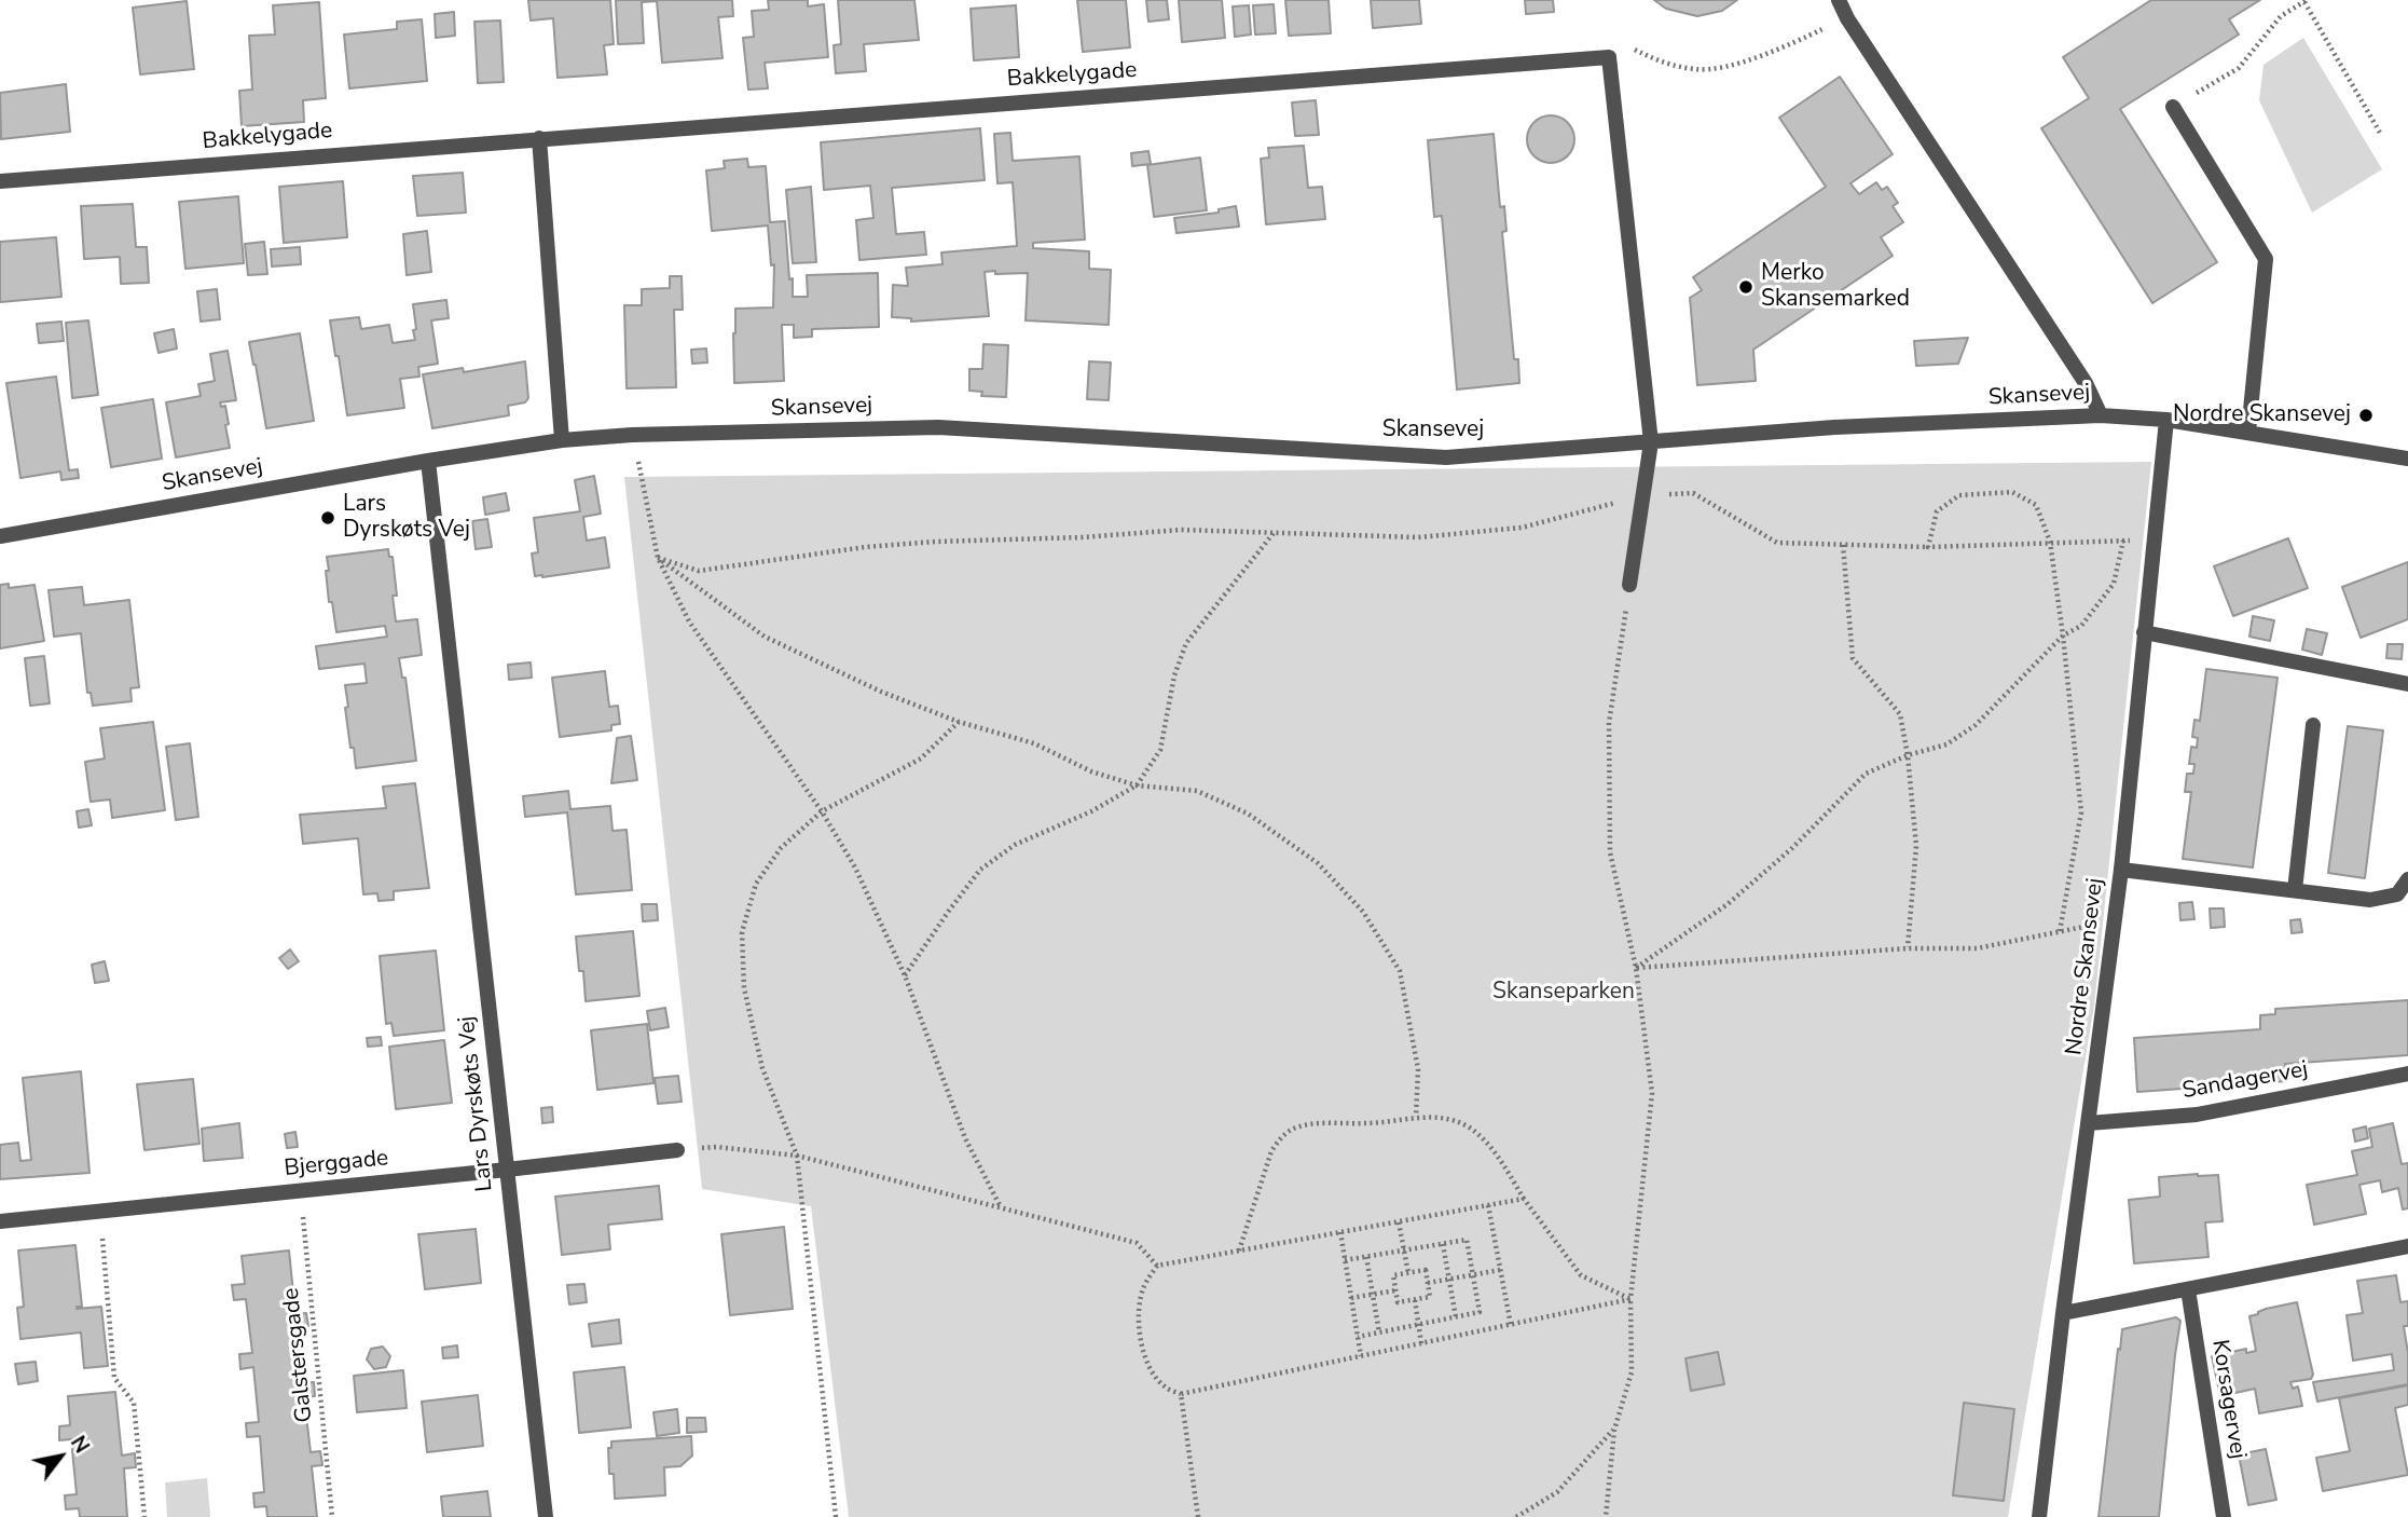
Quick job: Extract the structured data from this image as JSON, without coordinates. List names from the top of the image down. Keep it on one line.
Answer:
{"streets":{"street":["Bakkelygade","Skansevej","Nordre Skansevej","Sandagervej","Lars Dyrskøts Vej","Bjerggade","Korsagervej"],"path":["Galstersgade"]},"crossings":[["Skansevej","Nordre Skansevej"],["Skansevej","Lars Dyrskøts Vej"],["Nordre Skansevej","Sandagervej"],["Lars Dyrskøts Vej","Bjerggade"],["Bjerggade","Galstersgade"]],"parks":["Skanseparken"],"places":["Merko Skansemarked","Nordre Skansevej","Lars Dyrskøts Vej"],"north":"top right"}
